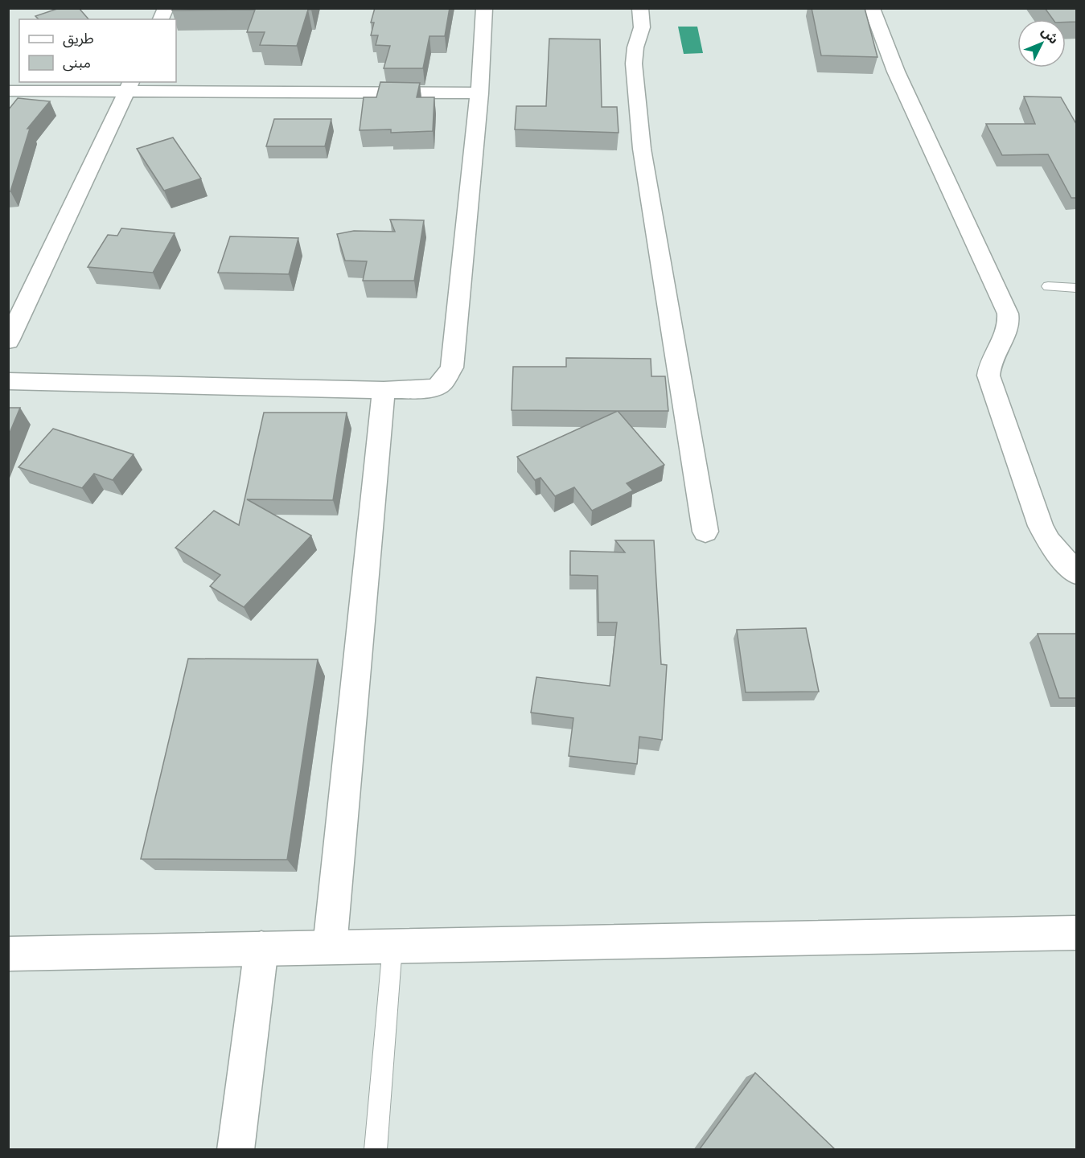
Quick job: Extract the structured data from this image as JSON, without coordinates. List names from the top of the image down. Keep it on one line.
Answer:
{"legend":["طريق","مبنى"],"north":"top right"}
